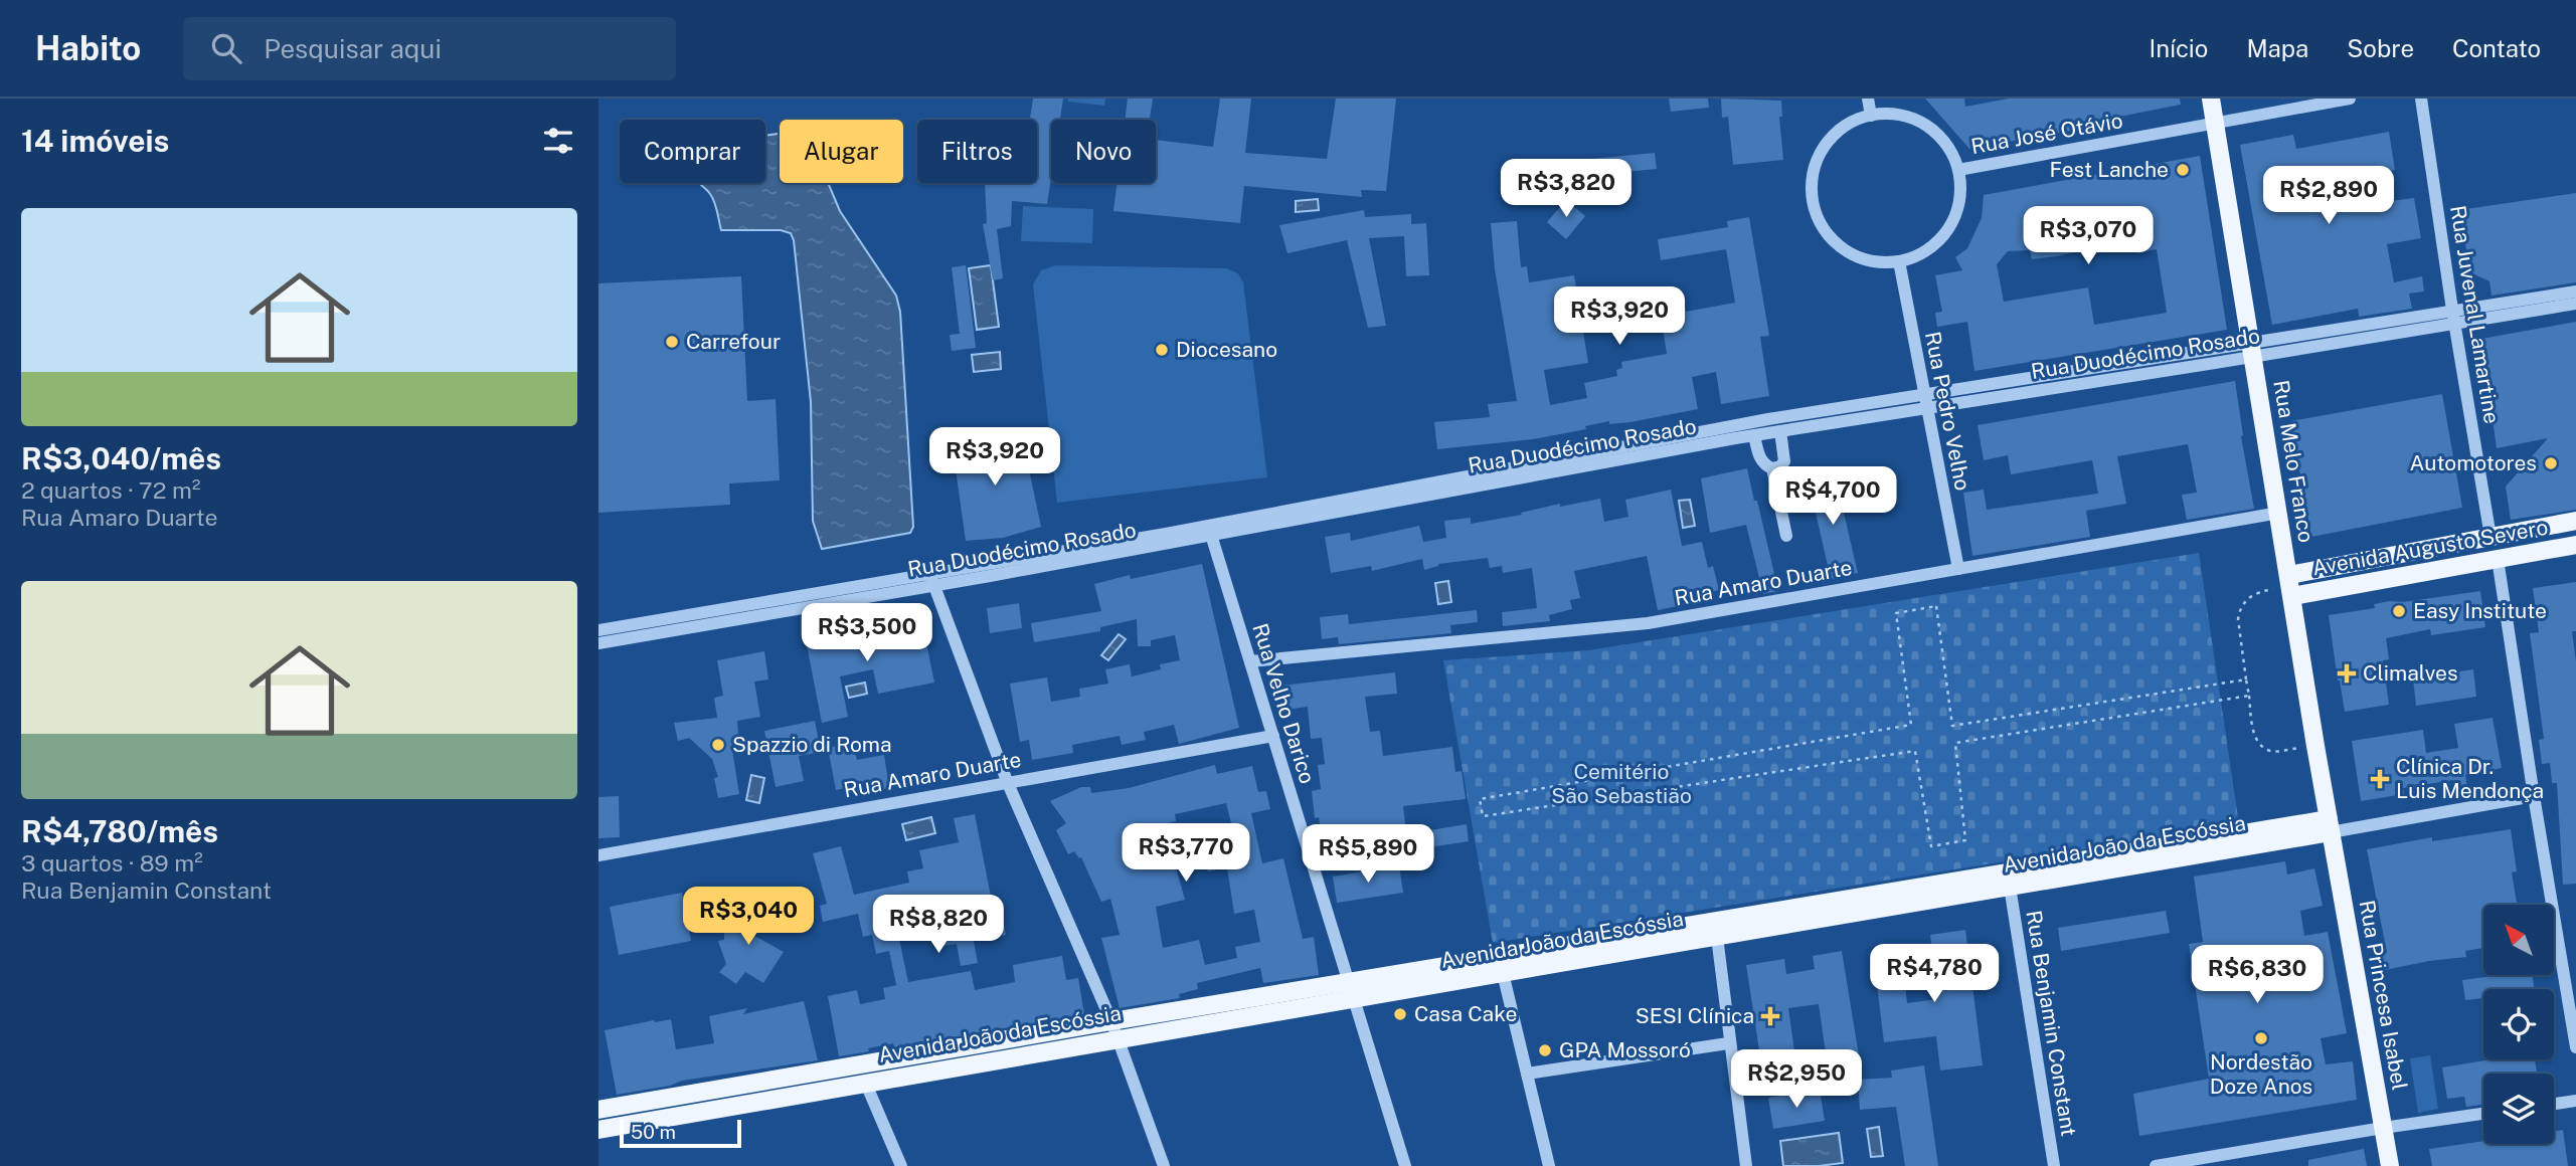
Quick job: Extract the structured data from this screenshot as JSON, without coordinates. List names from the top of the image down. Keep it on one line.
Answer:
{"streets":{"main road":["Rua Melo Franco","Avenida Augusto Severo","Avenida João da Escóssia","Rua Princesa Isabel"],"street":["Rua José Otávio","Rua Juvenal Lamartine","Rua Duodécimo Rosado","Rua Pedro Velho","Rua Amaro Duarte","Rua Velho Darico","Rua Benjamin Constant"]},"crossings":[["Rua José Otávio","Rua Pedro Velho"],["Rua José Otávio","Rua Melo Franco"],["Rua Juvenal Lamartine","Rua Duodécimo Rosado"],["Rua Juvenal Lamartine","Avenida Augusto Severo"],["Rua Duodécimo Rosado","Rua Pedro Velho"],["Rua Duodécimo Rosado","Rua Melo Franco"],["Rua Duodécimo Rosado","Rua Velho Darico"],["Rua Pedro Velho","Rua Amaro Duarte"],["Rua Melo Franco","Avenida Augusto Severo"],["Rua Melo Franco","Rua Amaro Duarte"],["Rua Melo Franco","Avenida João da Escóssia"],["Rua Melo Franco","Rua Princesa Isabel"],["Rua Amaro Duarte","Rua Velho Darico"],["Rua Velho Darico","Avenida João da Escóssia"],["Avenida João da Escóssia","Rua Princesa Isabel"],["Avenida João da Escóssia","Rua Benjamin Constant"]],"parks":["Cemitério São Sebastião"],"places":{"other":["Fest Lanche","Carrefour","Diocesano","Automotores","Easy Institute","Spazzio di Roma","Casa Cake","Nordestão Doze Anos","GPA Mossoró"],"health":["Climalves","Clínica Dr. Luis Mendonça","SESI Clínica"]},"scale_bar":"50 m","north":"top left","page":{"header":"Habito","search":"Pesquisar aqui","nav":["Início","Mapa","Sobre","Contato"],"heading":"14 imóveis","chip":["Comprar","Alugar","Filtros","Novo"],"price":["R$3,820","R$2,890","R$3,070","R$3,920","R$3,920","R$4,700","R$3,500","R$3,770","R$5,890","R$3,040","R$8,820","R$4,780","R$6,830","R$2,950"],"list":[{"name":"R$3,040/mês","note":"2 quartos · 72 m² · Rua Amaro Duarte"},{"name":"R$4,780/mês","note":"3 quartos · 89 m² · Rua Benjamin Constant"}],"scale":"50 m"}}
